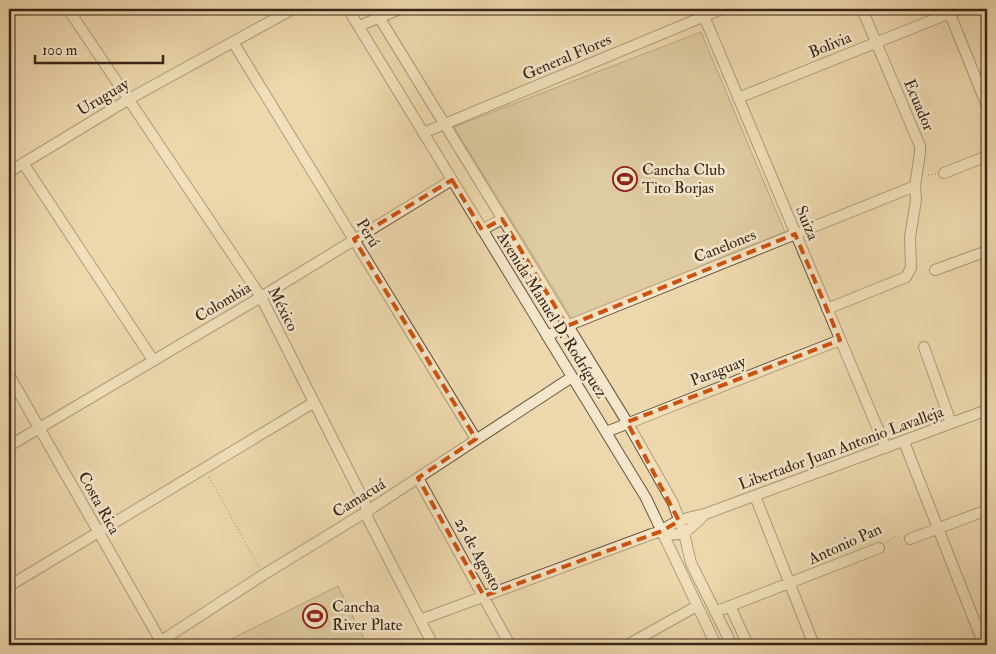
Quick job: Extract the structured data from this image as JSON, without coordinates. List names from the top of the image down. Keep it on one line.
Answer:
{"streets":{"street":["Bolivia","General Flores","Uruguay","Ecuador","Suiza","Perú","Canelones","Colombia","México","Avenida Manuel D. Rodríguez","Paraguay","Libertador Juan Antonio Lavalleja","Camacuá","Costa Rica","Antonio Pan","25 de Agosto"]},"crossings":[["Bolivia","Ecuador"],["Bolivia","Suiza"],["General Flores","Suiza"],["General Flores","Avenida Manuel D. Rodríguez"],["Uruguay","Perú"],["Uruguay","México"],["Ecuador","Suiza"],["Ecuador","Canelones"],["Suiza","Canelones"],["Suiza","Paraguay"],["Suiza","Libertador Juan Antonio Lavalleja"],["Perú","Colombia"],["Perú","Camacuá"],["Canelones","Avenida Manuel D. Rodríguez"],["Colombia","México"],["Colombia","Avenida Manuel D. Rodríguez"],["Colombia","Costa Rica"],["México","Libertador Juan Antonio Lavalleja"],["México","Camacuá"],["Avenida Manuel D. Rodríguez","Paraguay"],["Avenida Manuel D. Rodríguez","Libertador Juan Antonio Lavalleja"],["Avenida Manuel D. Rodríguez","Camacuá"],["Avenida Manuel D. Rodríguez","Antonio Pan"],["Libertador Juan Antonio Lavalleja","25 de Agosto"],["Camacuá","Costa Rica"],["Camacuá","25 de Agosto"]],"places":{"sports":["Cancha Club Tito Borjas","Cancha River Plate"]},"scale_bar":"100 m"}
